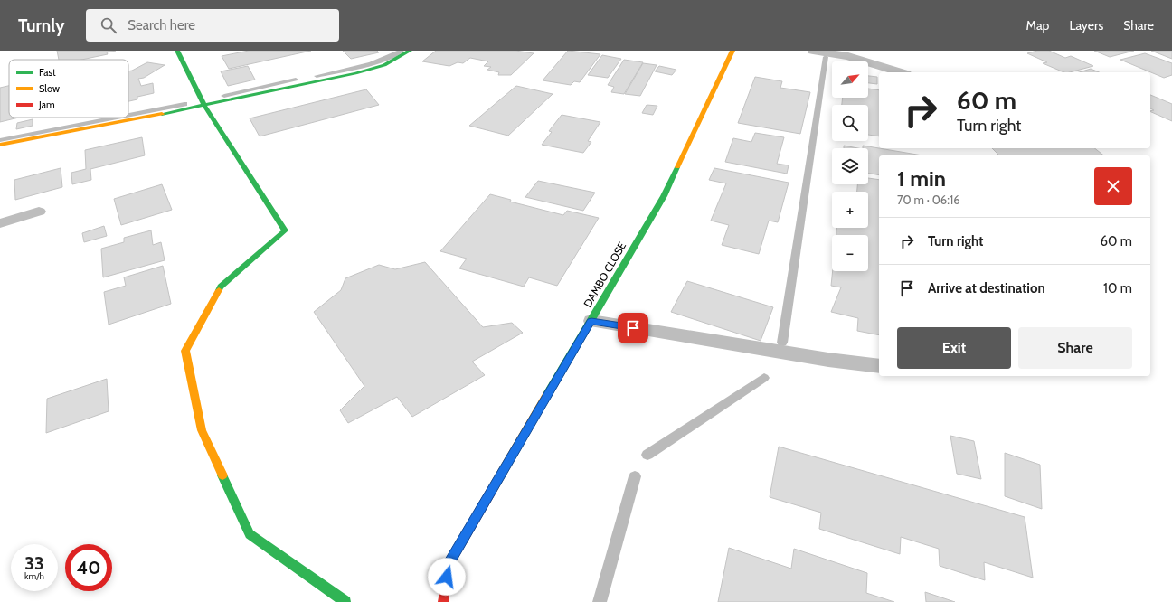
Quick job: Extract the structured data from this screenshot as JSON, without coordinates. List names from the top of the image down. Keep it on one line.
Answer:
{"streets":{"street":["DAMBO CLOSE"]},"legend":["Fast","Slow","Jam"],"north":"top right","page":{"header":"Turnly","search":"Search here","nav":["Map","Layers","Share"],"map_buttons":["+","−"],"turn":["60 m","Turn right"],"heading":["1 min","70 m · 06:16"],"list":[{"name":"Turn right","value":"60 m"},{"name":"Arrive at destination","value":"10 m"}],"buttons":["Exit","Share"],"speed":"33 km/h","limit":"40"}}
